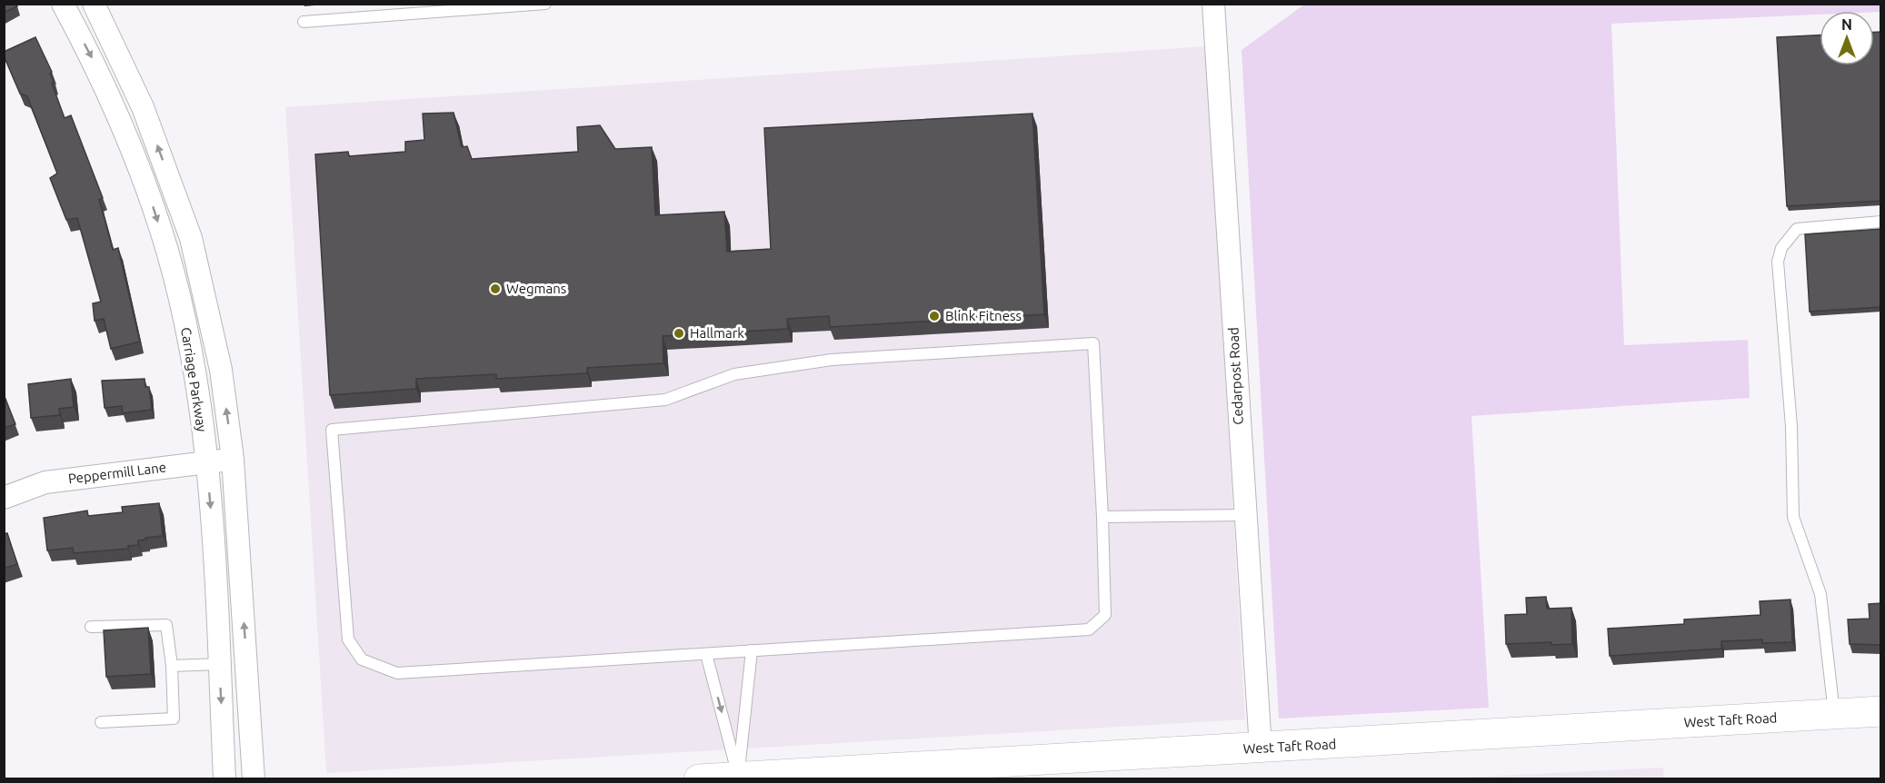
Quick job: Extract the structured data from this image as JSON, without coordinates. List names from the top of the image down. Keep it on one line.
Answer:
{"streets":{"main road":["West Taft Road"],"street":["Cedarpost Road","Carriage Parkway","Peppermill Lane"]},"crossings":[["Cedarpost Road","West Taft Road"],["Carriage Parkway","Peppermill Lane"]],"places":["Wegmans","Blink Fitness","Hallmark"],"north":"top"}
